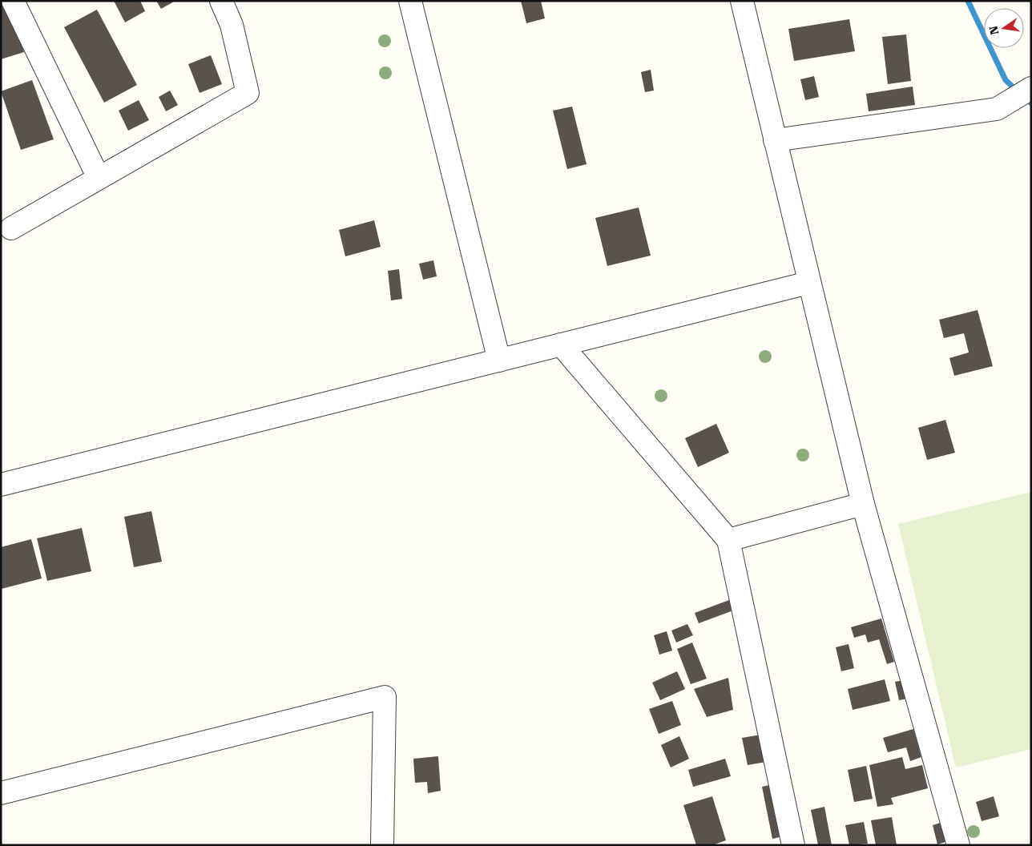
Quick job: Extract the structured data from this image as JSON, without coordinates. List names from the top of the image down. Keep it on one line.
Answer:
{"north":"left"}
